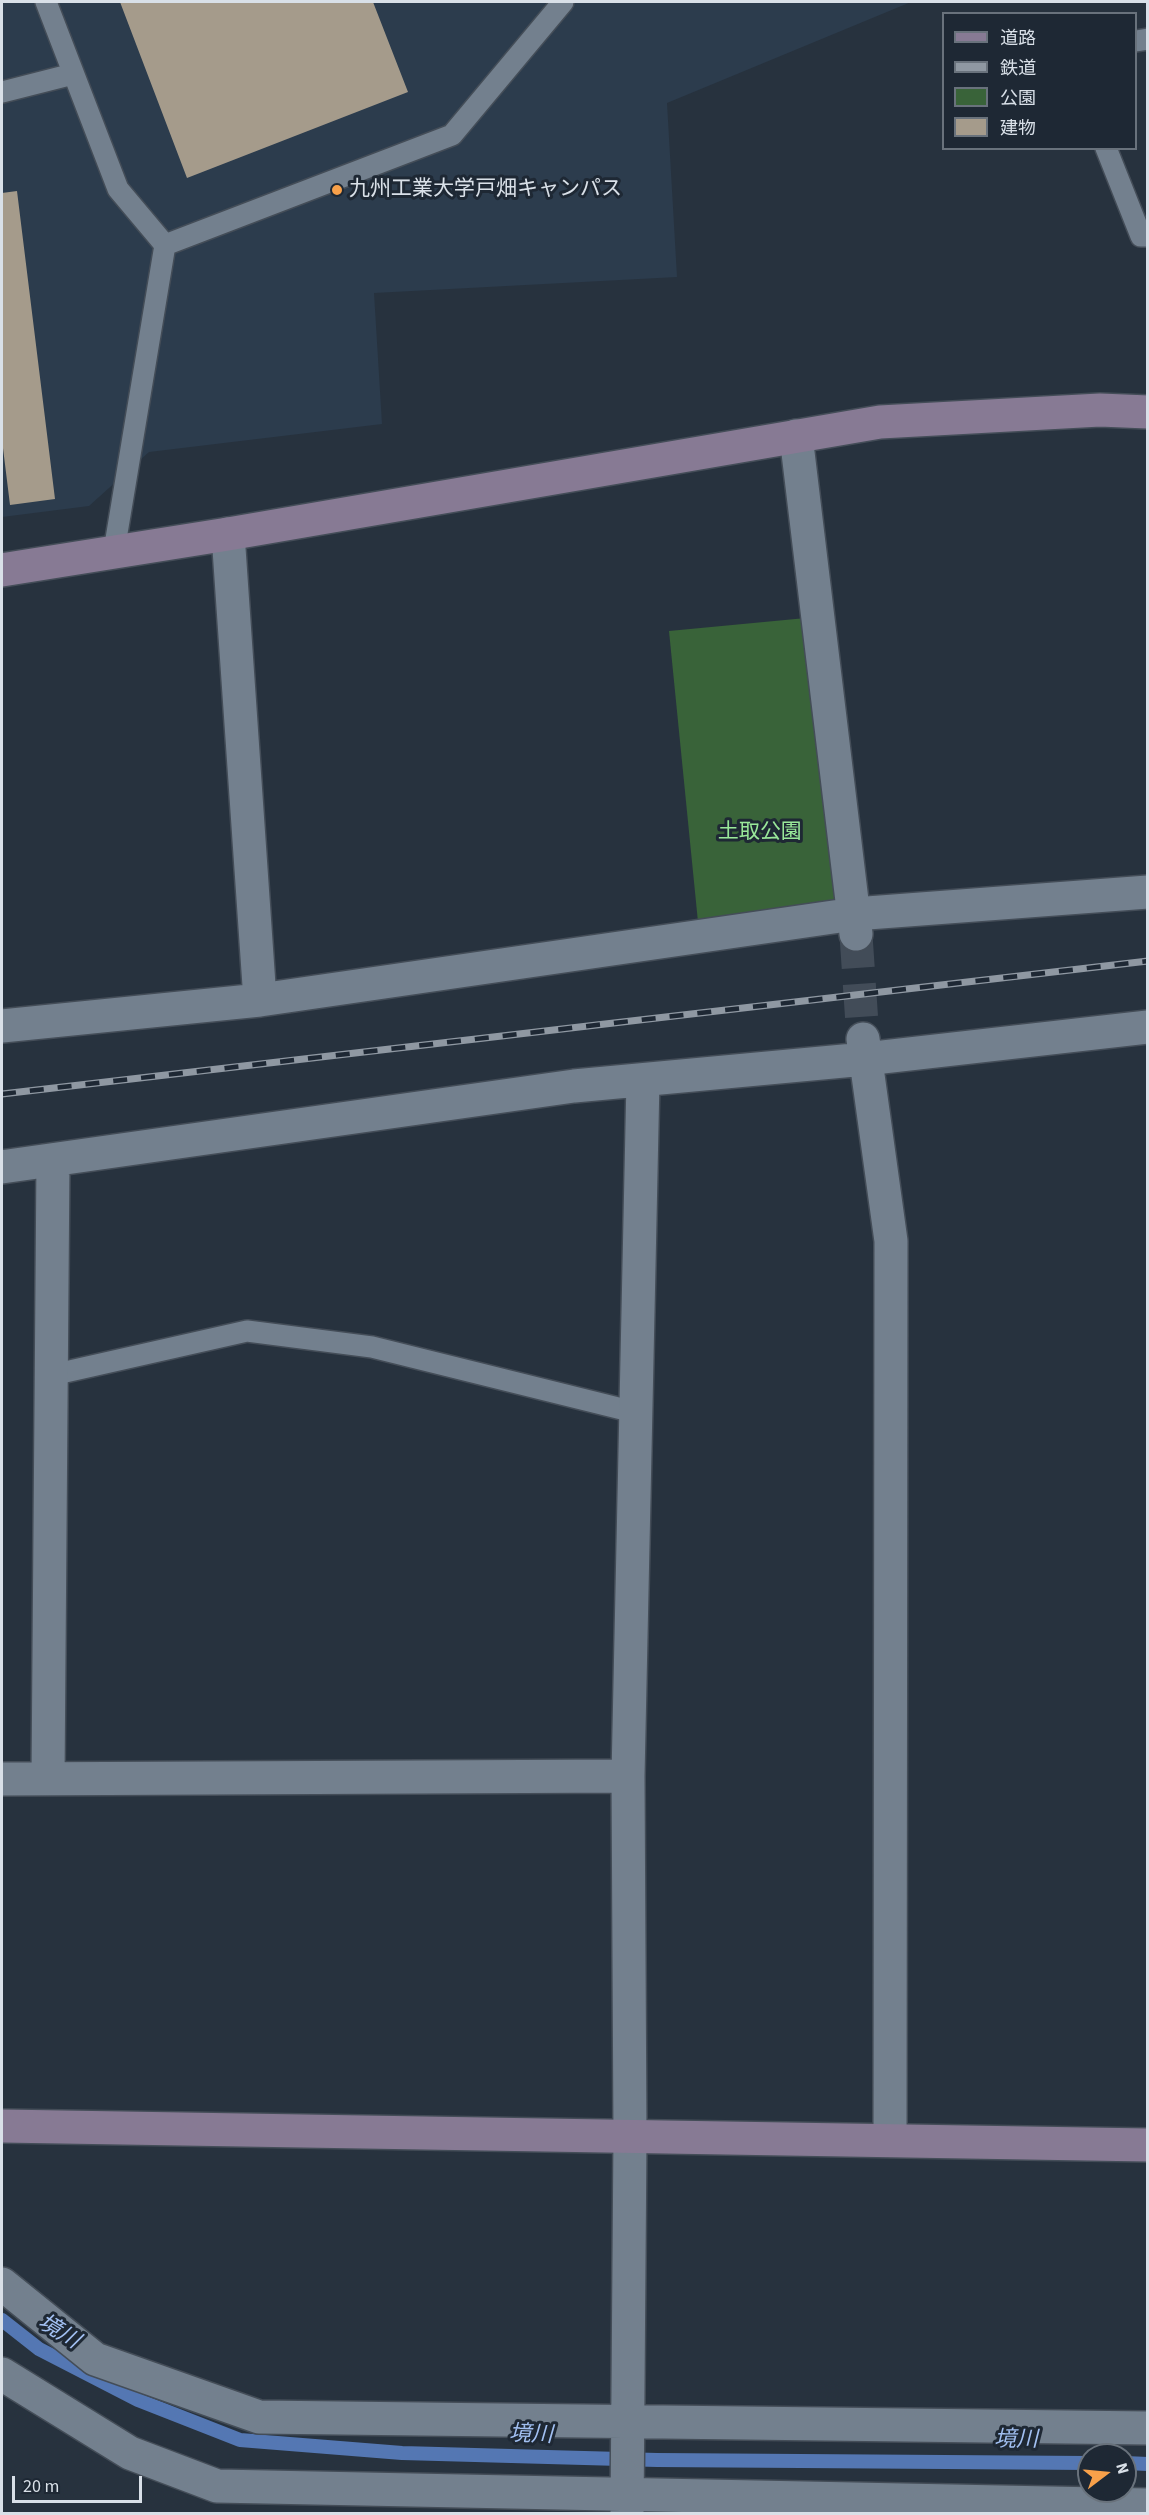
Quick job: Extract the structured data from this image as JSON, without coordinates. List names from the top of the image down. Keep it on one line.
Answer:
{"water":["境川"],"parks":["土取公園"],"places":["九州工業大学戸畑キャンパス"],"legend":["道路","鉄道","公園","建物"],"scale_bar":"20 m","north":"right"}
